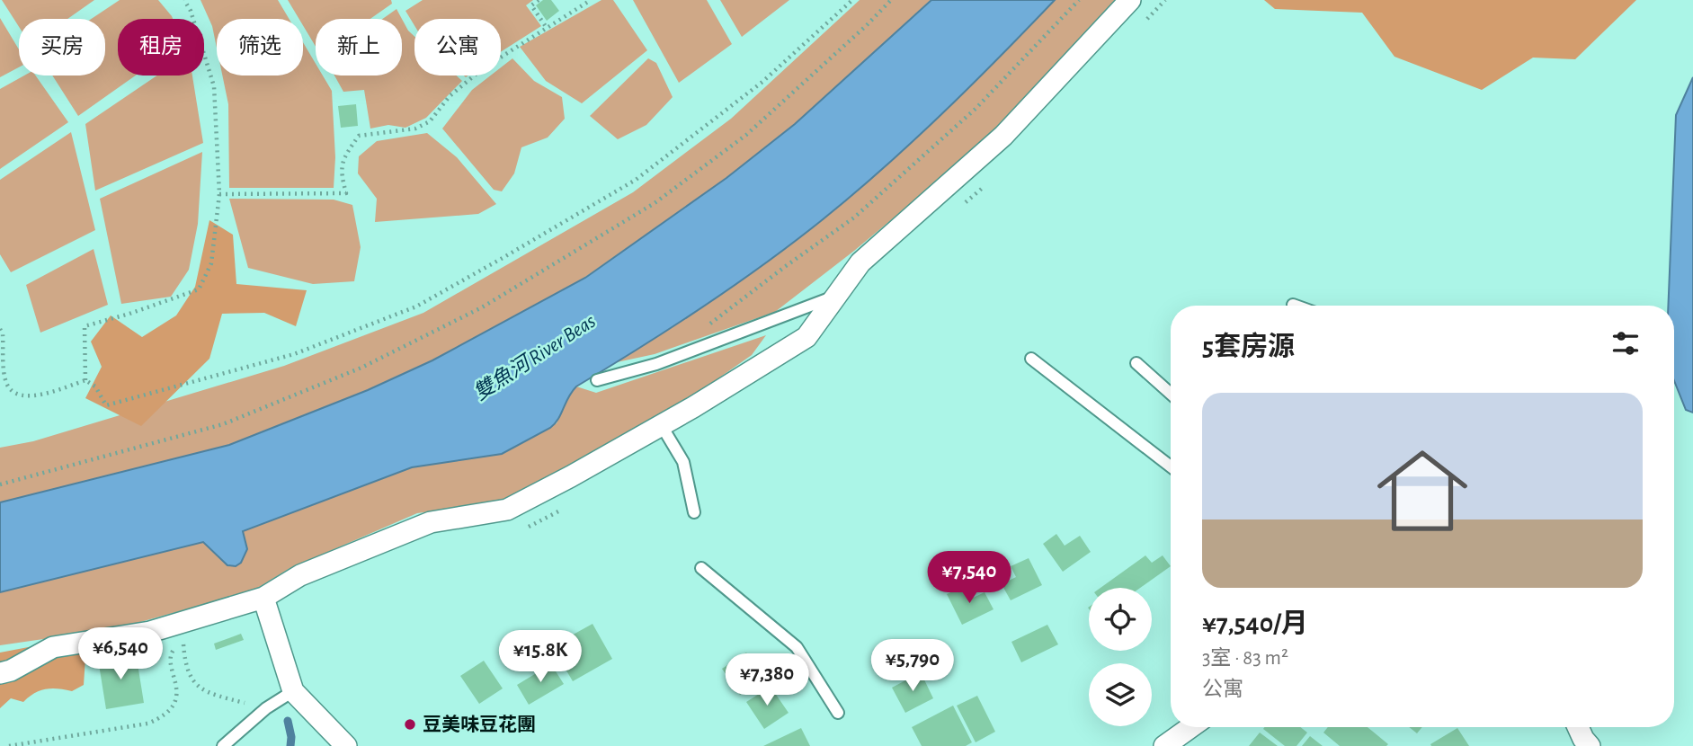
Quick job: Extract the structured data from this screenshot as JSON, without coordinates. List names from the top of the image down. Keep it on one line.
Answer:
{"water":["雙魚河 River Beas"],"places":["豆美味豆花團"],"page":{"chip":["买房","租房","筛选","新上","公寓"],"heading":"5套房源","list":[{"name":"¥7,540/月","note":"3室 · 83 m² · 公寓"}],"price":["¥7,540","¥6,540","¥15.8K","¥5,790","¥7,380"]}}
